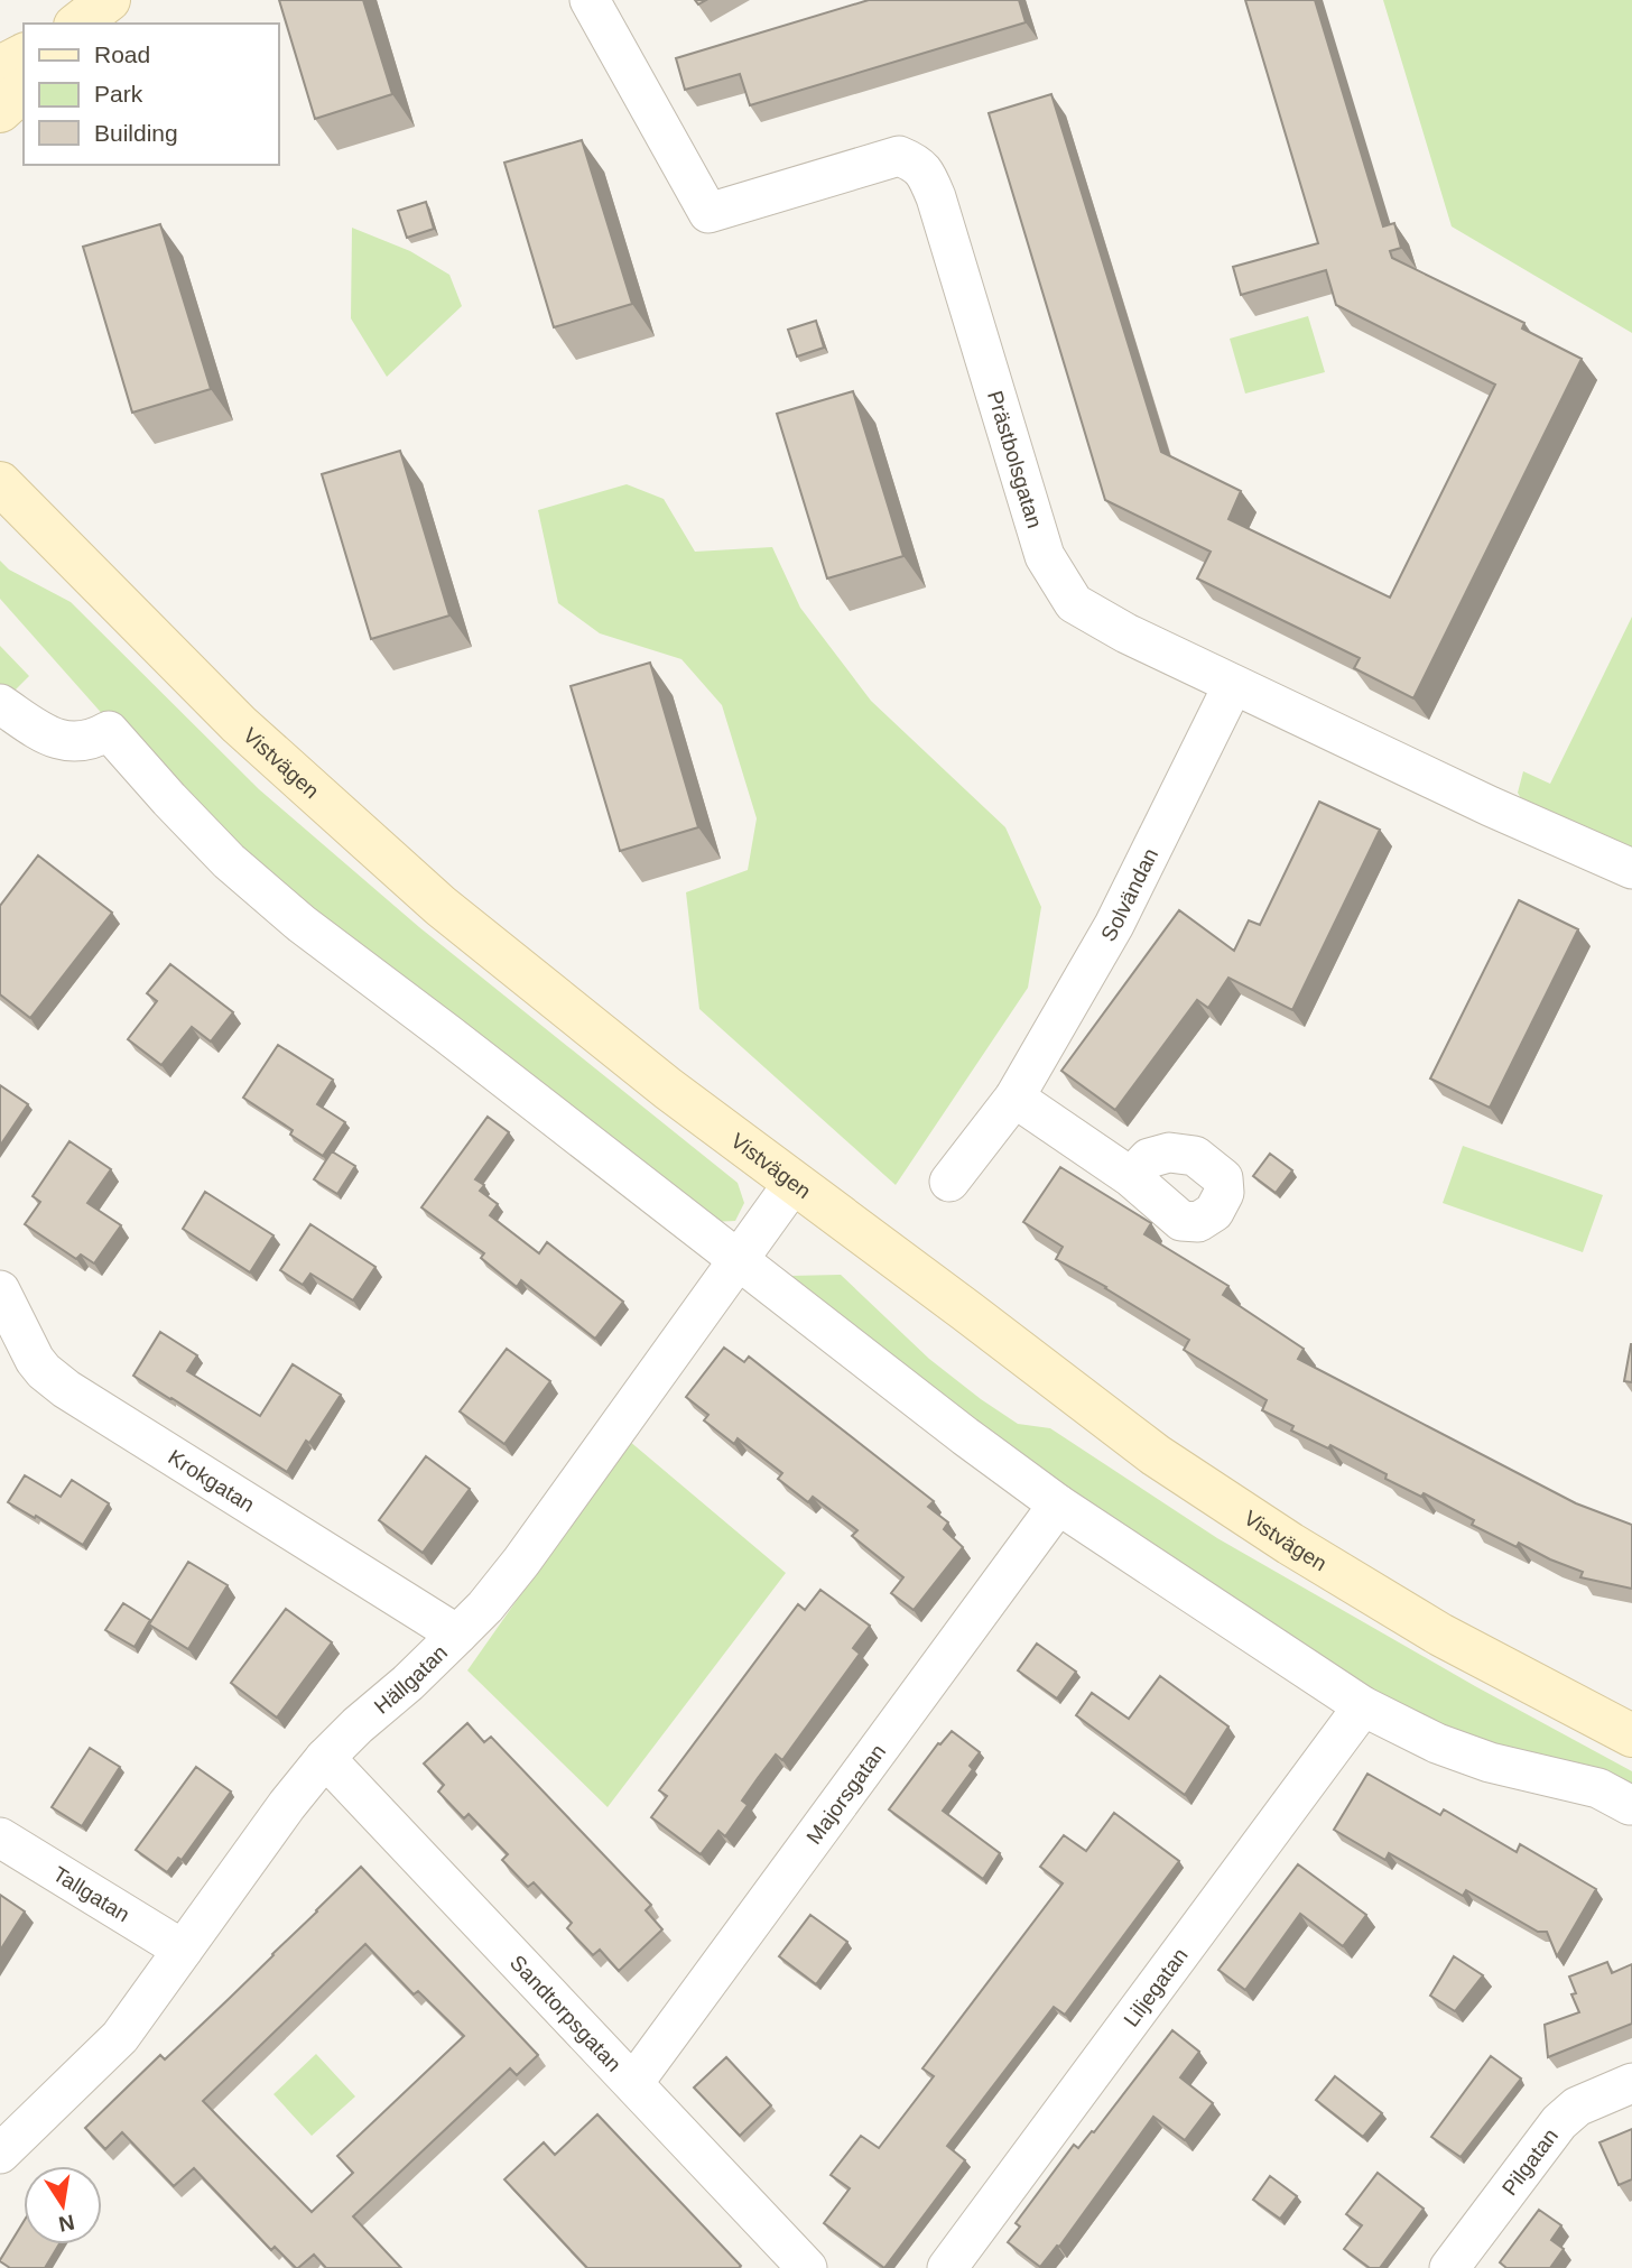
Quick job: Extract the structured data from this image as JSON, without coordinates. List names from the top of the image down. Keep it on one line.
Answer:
{"streets":{"main road":["Vistvägen"],"street":["Prästbolsgatan","Solvändan","Krokgatan","Hällgatan","Majorsgatan","Tallgatan","Liljegatan","Sandtorpsgatan","Pilgatan"]},"crossings":[["Prästbolsgatan","Solvändan"],["Vistvägen","Hällgatan"],["Krokgatan","Hällgatan"],["Hällgatan","Tallgatan"],["Hällgatan","Sandtorpsgatan"],["Majorsgatan","Sandtorpsgatan"]],"legend":["Road","Park","Building"],"north":"bottom"}
